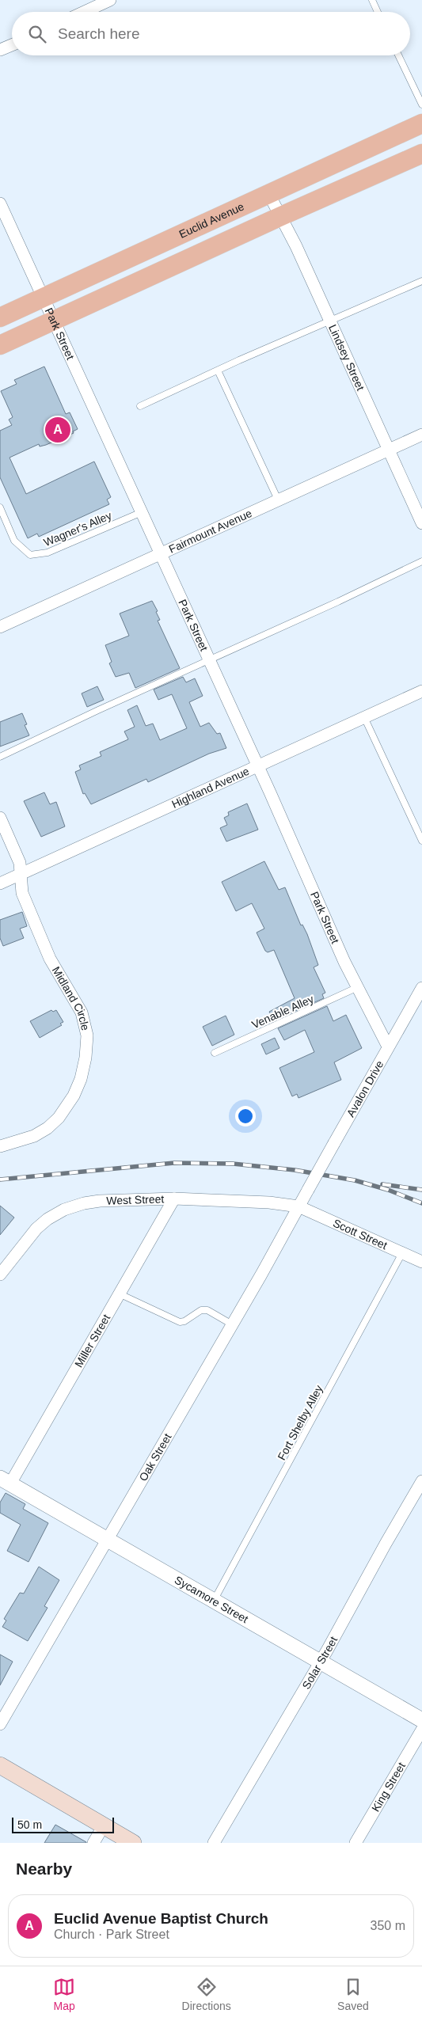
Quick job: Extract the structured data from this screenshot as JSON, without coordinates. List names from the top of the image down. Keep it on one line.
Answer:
{"streets":{"main road":["Euclid Avenue"],"street":["Park Street","Lindsey Street","Fairmount Avenue","Highland Avenue","Midland Circle","Avalon Drive","West Street","Scott Street","Miller Street","Oak Street","Sycamore Street","Solar Street","King Street"],"lane":["Wagner's Alley","Venable Alley","Fort Shelby Alley"]},"crossings":[["Euclid Avenue","Park Street"],["Euclid Avenue","Lindsey Street"],["Park Street","Wagner's Alley"],["Park Street","Fairmount Avenue"],["Park Street","Highland Avenue"],["Park Street","Venable Alley"],["Park Street","Avalon Drive"],["Lindsey Street","Fairmount Avenue"],["Highland Avenue","Midland Circle"],["Avalon Drive","Oak Street"],["West Street","Scott Street"],["West Street","Miller Street"],["West Street","Oak Street"],["Scott Street","Fort Shelby Alley"],["Scott Street","Oak Street"],["Miller Street","Sycamore Street"],["Fort Shelby Alley","Sycamore Street"],["Oak Street","Sycamore Street"],["Sycamore Street","Solar Street"]],"scale_bar":"50 m","page":{"search":"Search here","pins":"A","scale":"50 m","heading":"Nearby","list":[{"mark":"A","name":"Euclid Avenue Baptist Church","note":"Church · Park Street","value":"350 m"}],"nav":["Map","Directions","Saved"]}}
